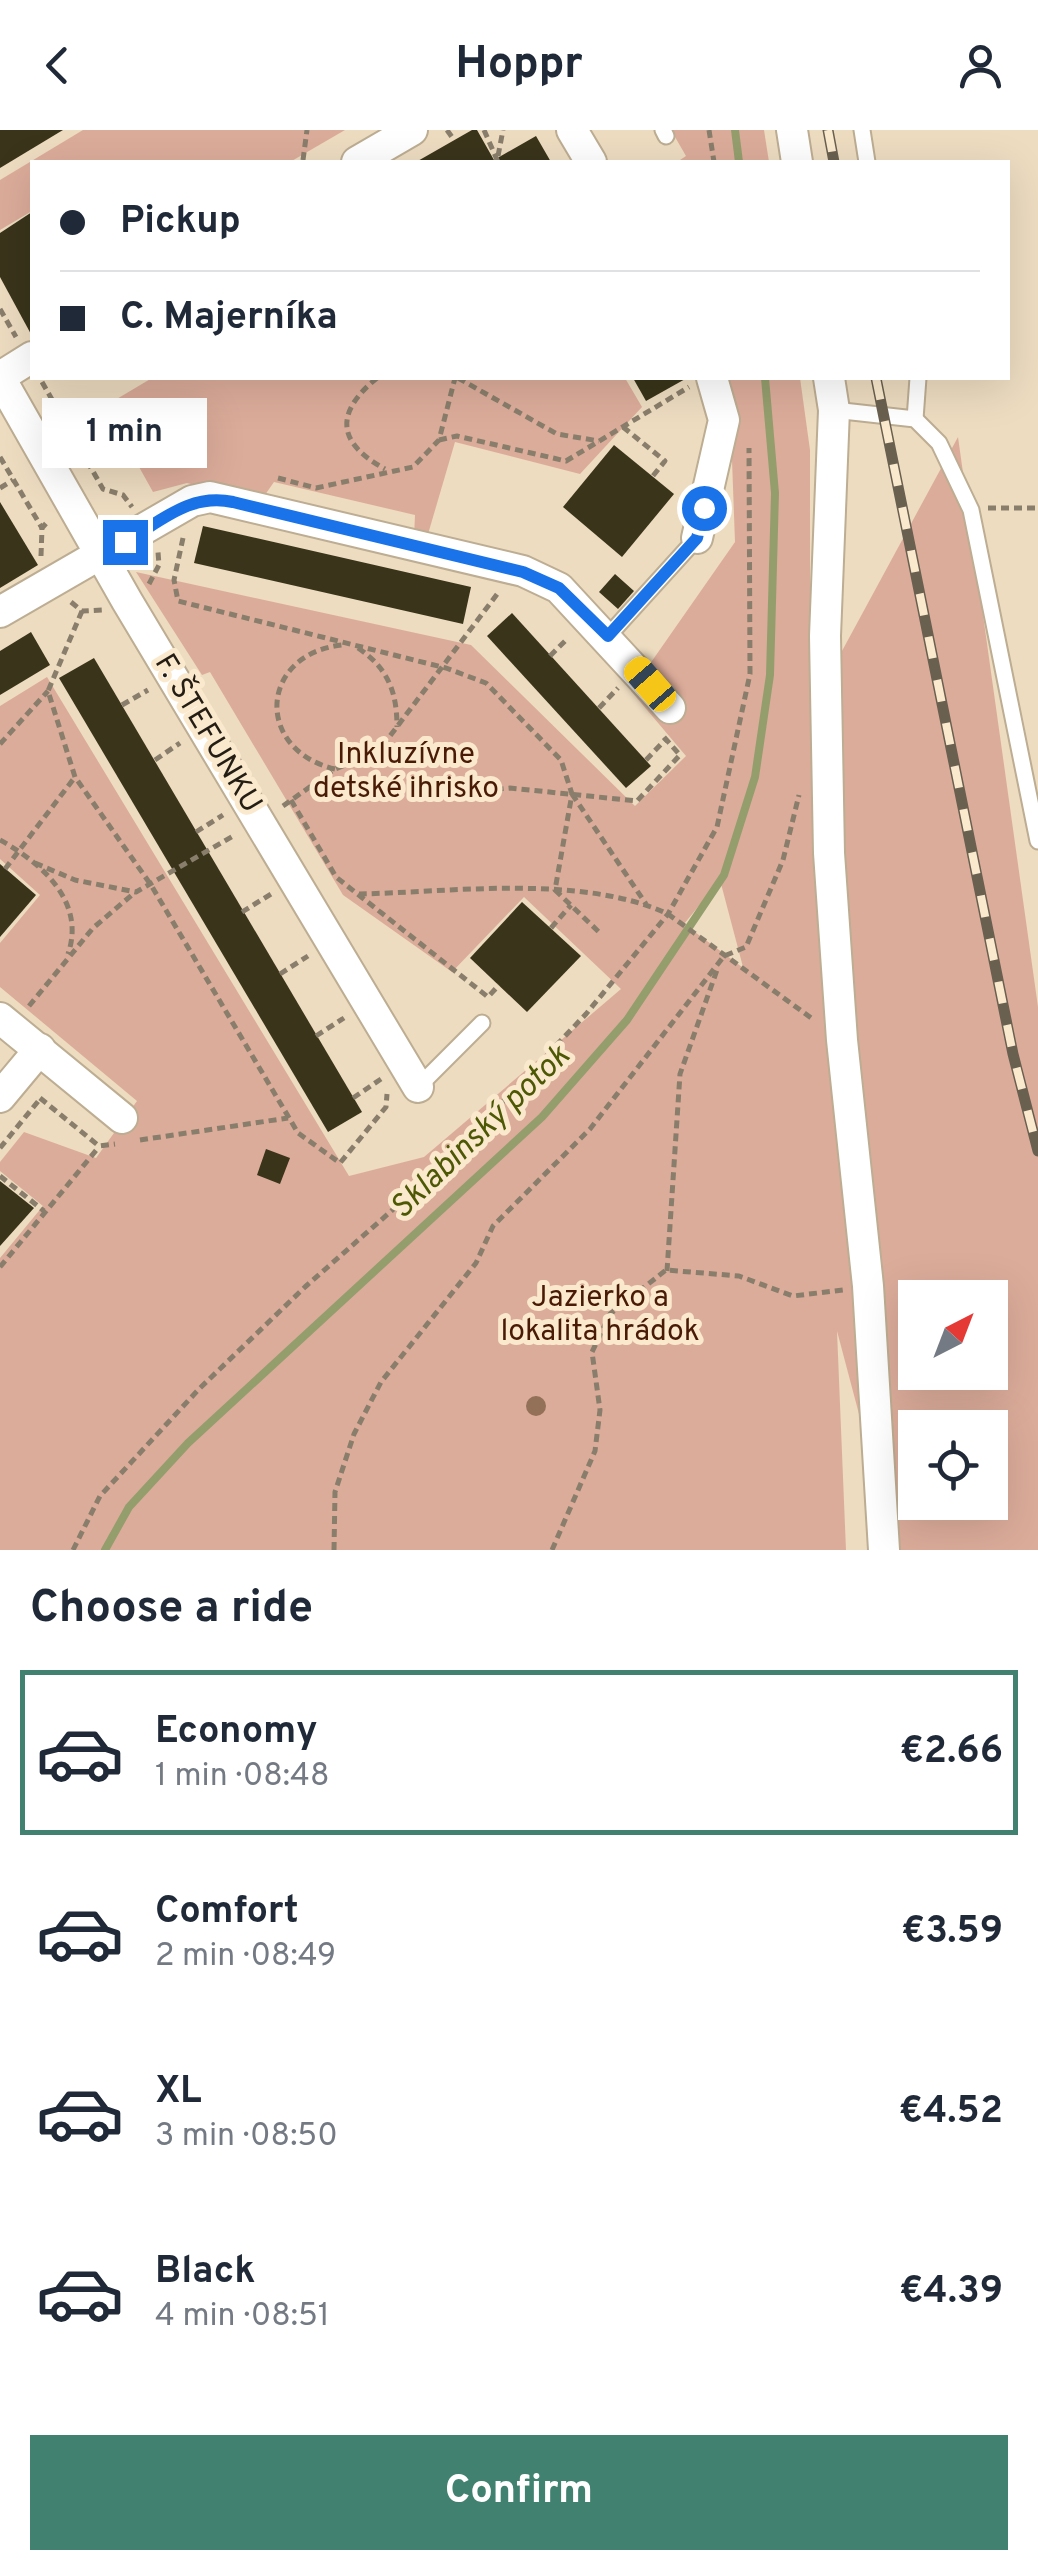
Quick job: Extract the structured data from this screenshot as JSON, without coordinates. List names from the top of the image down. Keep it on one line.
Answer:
{"streets":{"street":["F. ŠTEFUNKU"]},"water":["Sklabinský potok"],"parks":["Inkluzívne detské ihrisko","Jazierko a lokalita hrádok"],"north":"top right","page":{"header":"Hoppr","banner":["Pickup","C. Majerníka"],"bubble":"1 min","heading":"Choose a ride","list":[{"name":"Economy","note":"1 min · 08:48","value":"€2.66"},{"name":"Comfort","note":"2 min · 08:49","value":"€3.59"},{"name":"XL","note":"3 min · 08:50","value":"€4.52"},{"name":"Black","note":"4 min · 08:51","value":"€4.39"}],"buttons":"Confirm"}}
